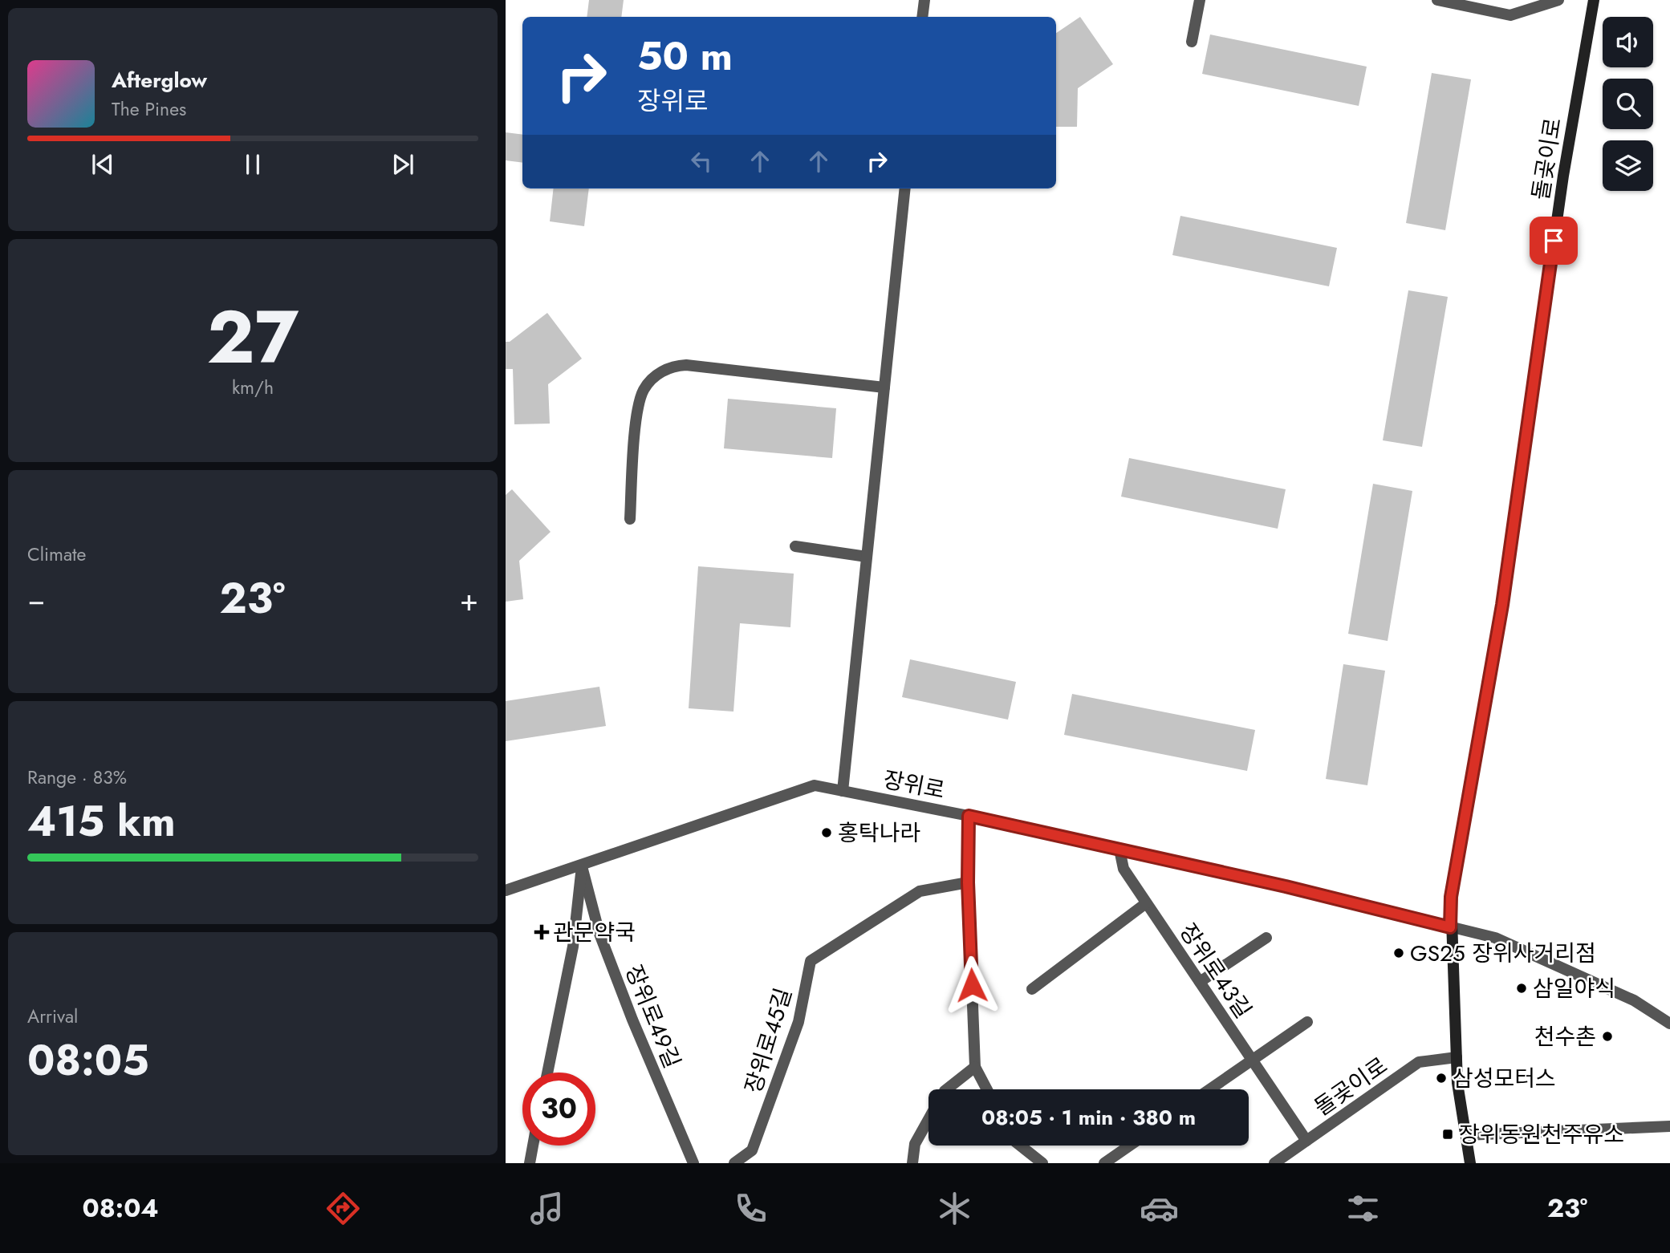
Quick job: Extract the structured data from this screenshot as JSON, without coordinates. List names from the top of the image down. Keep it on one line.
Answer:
{"streets":{"main road":["돌곶이로"],"street":["장위로","장위로43길","장위로49길","장위로45길"]},"crossings":[["돌곶이로","장위로"],["돌곶이로","장위로43길"],["장위로","장위로43길"],["장위로","장위로49길"]],"places":{"other":["홍탁나라","GS25 장위사거리점","삼일야식","천수촌","삼성모터스"],"health":["관문약국"],"transit":["장위동원천주유소"]},"page":{"turn":["50 m","장위로"],"song":["Afterglow","The Pines"],"tile":[["27","km/h"],"Climate",["Range · 83%","415 km"],["Arrival","08:05"]],"heat":["−","23°","+"],"limit":"30","trip":"08:05 · 1 min · 380 m","tabs":["08:04","23°"]}}
